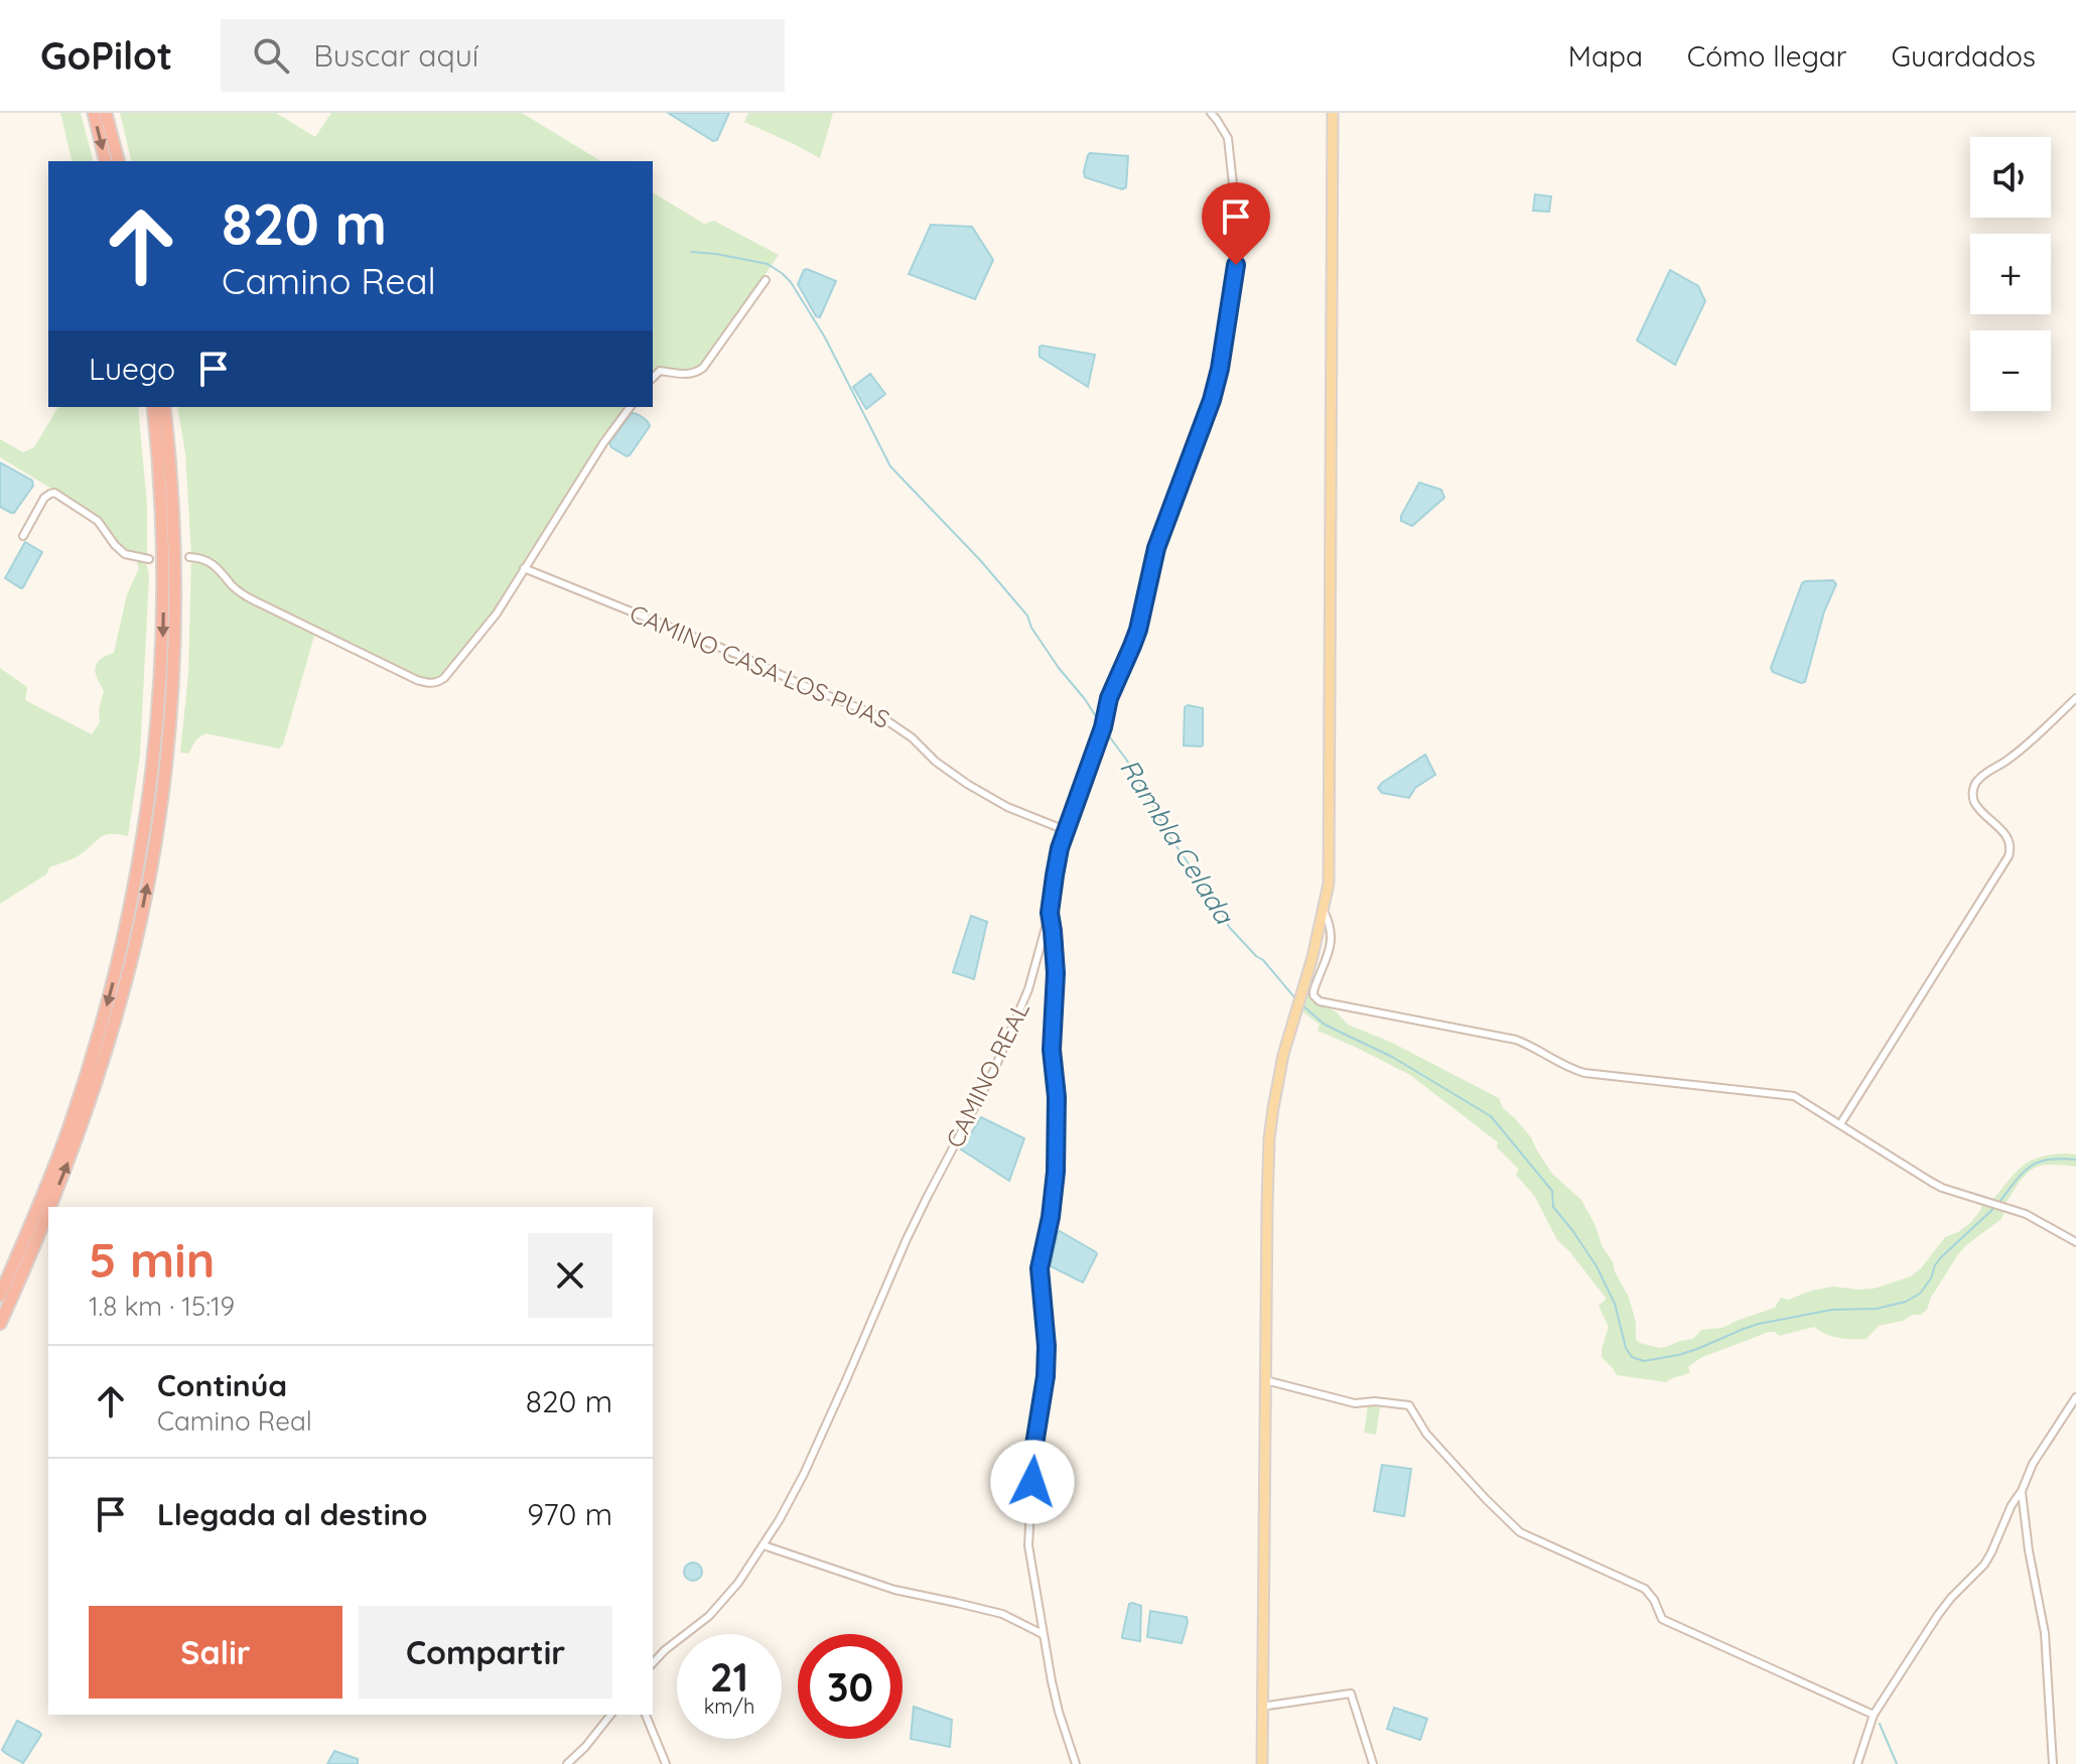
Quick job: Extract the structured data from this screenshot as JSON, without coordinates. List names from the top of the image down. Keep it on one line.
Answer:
{"streets":{"street":["CAMINO CASA LOS PUAS","CAMINO REAL"]},"crossings":[["CAMINO CASA LOS PUAS","CAMINO REAL"]],"water":["Rambla Celada"],"page":{"header":"GoPilot","search":"Buscar aquí","nav":["Mapa","Cómo llegar","Guardados"],"map_buttons":["+","−"],"turn":["820 m","Camino Real"],"then":"Luego","heading":["5 min","1.8 km · 15:19"],"list":[{"name":"Continúa","note":"Camino Real","value":"820 m"},{"name":"Llegada al destino","value":"970 m"}],"buttons":["Salir","Compartir"],"speed":"21 km/h","limit":"30"}}
